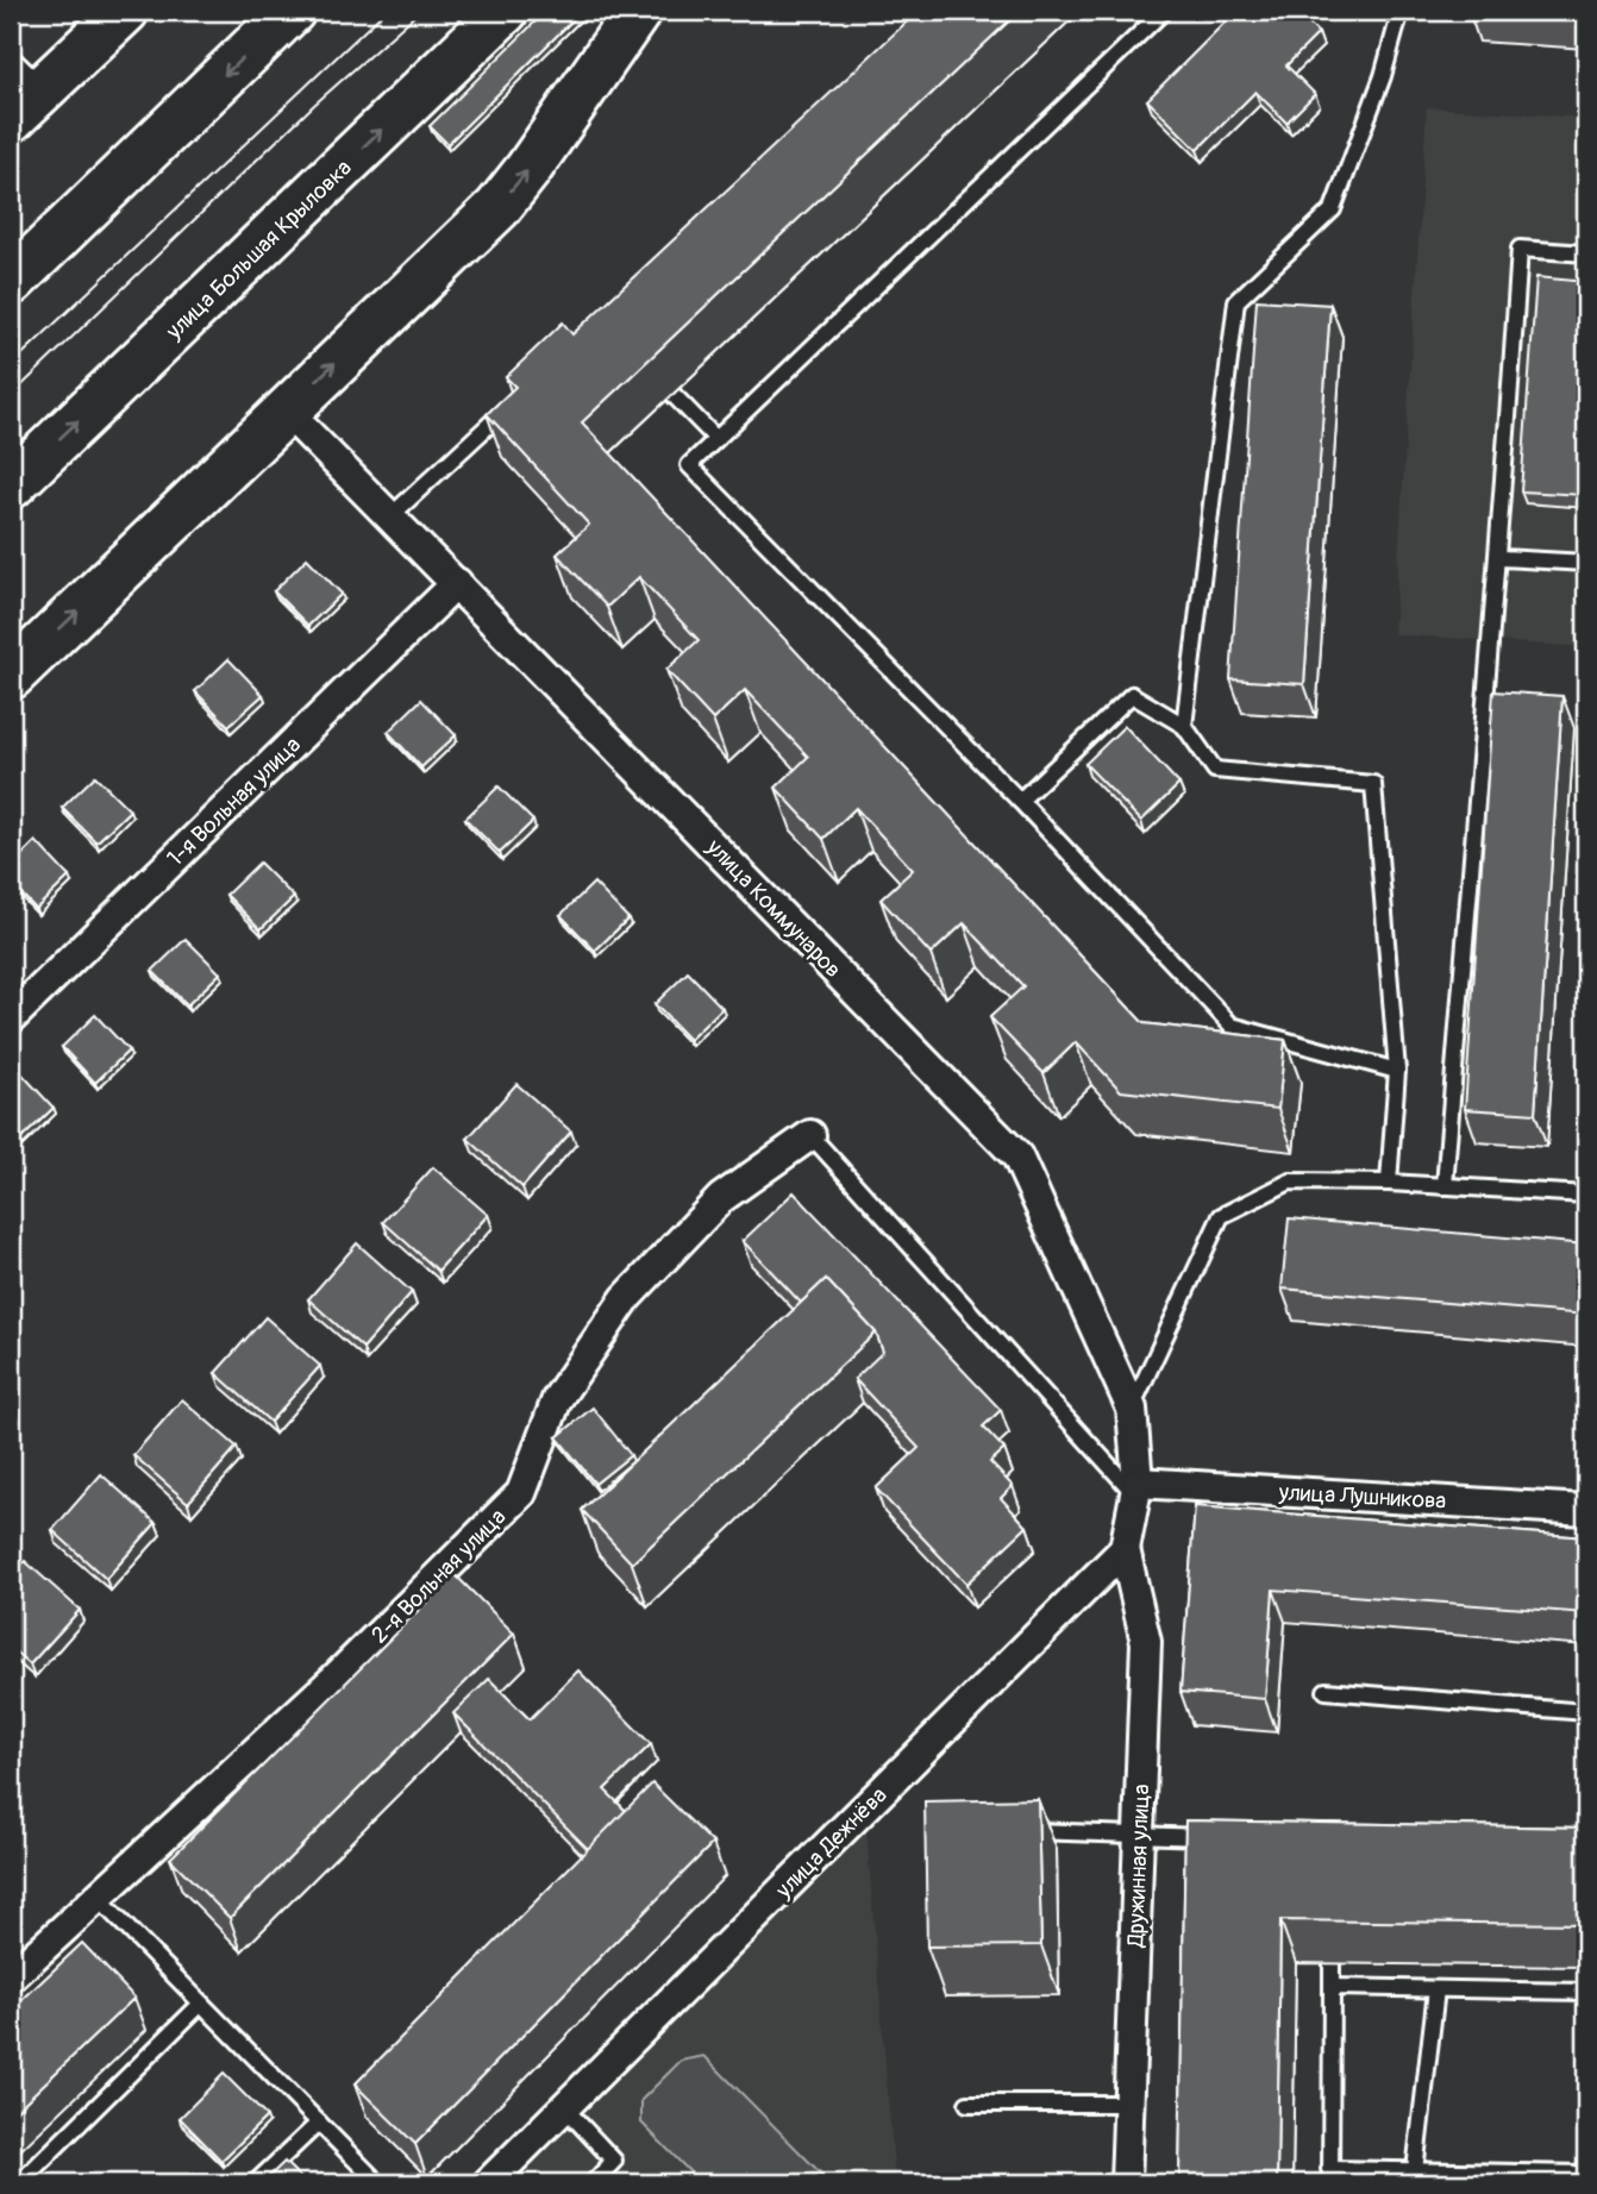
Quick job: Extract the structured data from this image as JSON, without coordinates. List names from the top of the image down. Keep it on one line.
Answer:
{"streets":{"main road":["улица Большая Крыловка"],"street":["1-я Вольная улица","улица Коммунаров","улица Лушникова","2-я Вольная улица","улица Дежнёва","Дружинная улица"]},"crossings":[["1-я Вольная улица","улица Коммунаров"],["улица Коммунаров","улица Лушникова"],["улица Дежнёва","Дружинная улица"]]}
